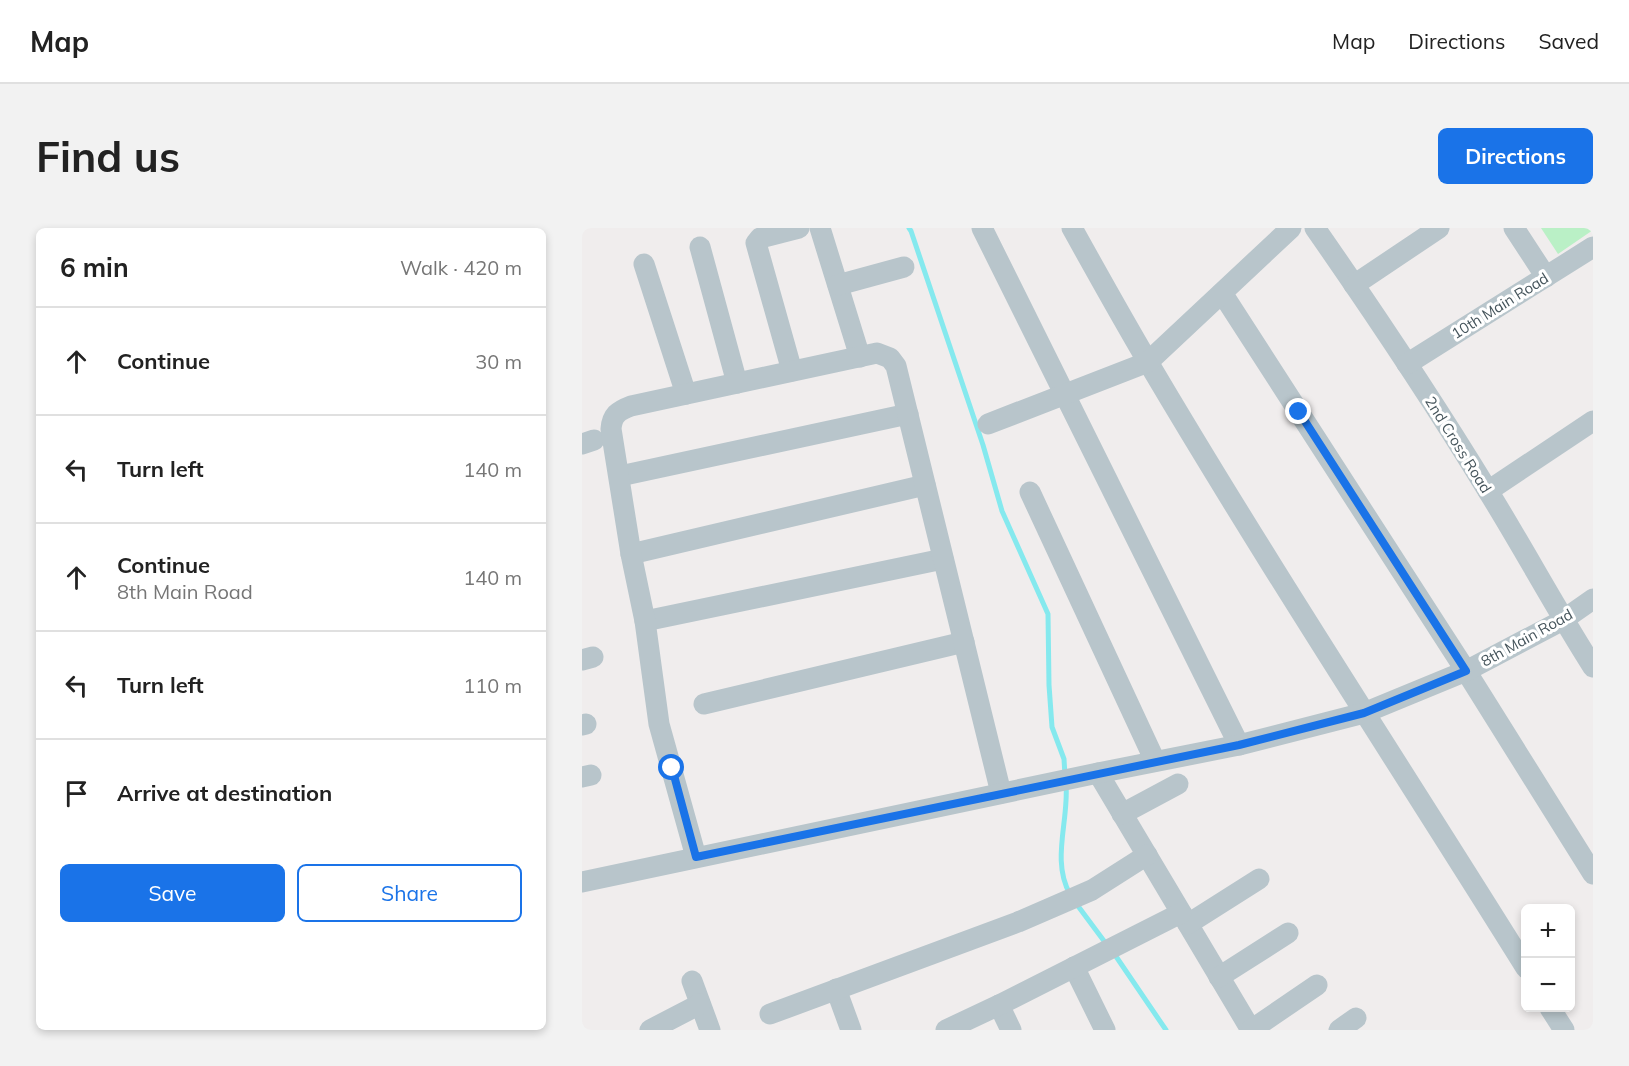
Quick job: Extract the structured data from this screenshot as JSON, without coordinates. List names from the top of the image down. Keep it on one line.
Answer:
{"streets":{"street":["10th Main Road","2nd Cross Road","8th Main Road"]},"crossings":[["10th Main Road","2nd Cross Road"],["2nd Cross Road","8th Main Road"]],"page":{"header":"Map","nav":["Map","Directions","Saved"],"buttons":["Directions",["Save","Share"]],"title":"Find us","heading":["6 min","Walk · 420 m"],"list":[["Continue","30 m"],["Turn left","140 m"],["Continue","8th Main Road","140 m"],["Turn left","110 m"],"Arrive at destination"],"map_buttons":["+","−"]}}
